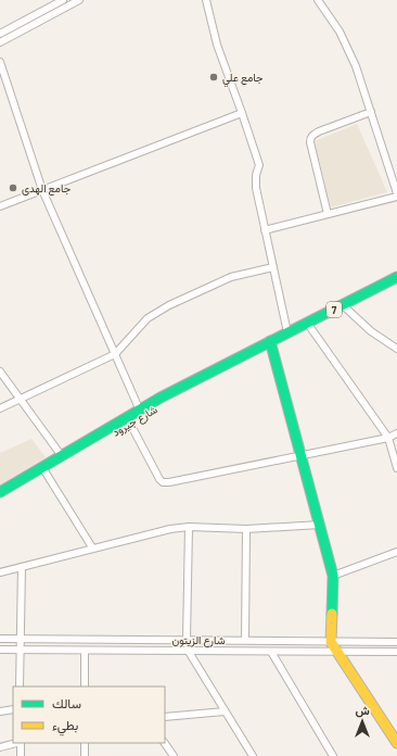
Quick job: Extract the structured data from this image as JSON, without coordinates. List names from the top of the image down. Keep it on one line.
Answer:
{"streets":{"main road":["7","شارع جيرود"],"street":["شارع الزيتون"]},"places":["جامع علي","جامع الهدى"],"legend":["سالك","بطيء"],"north":"top"}
